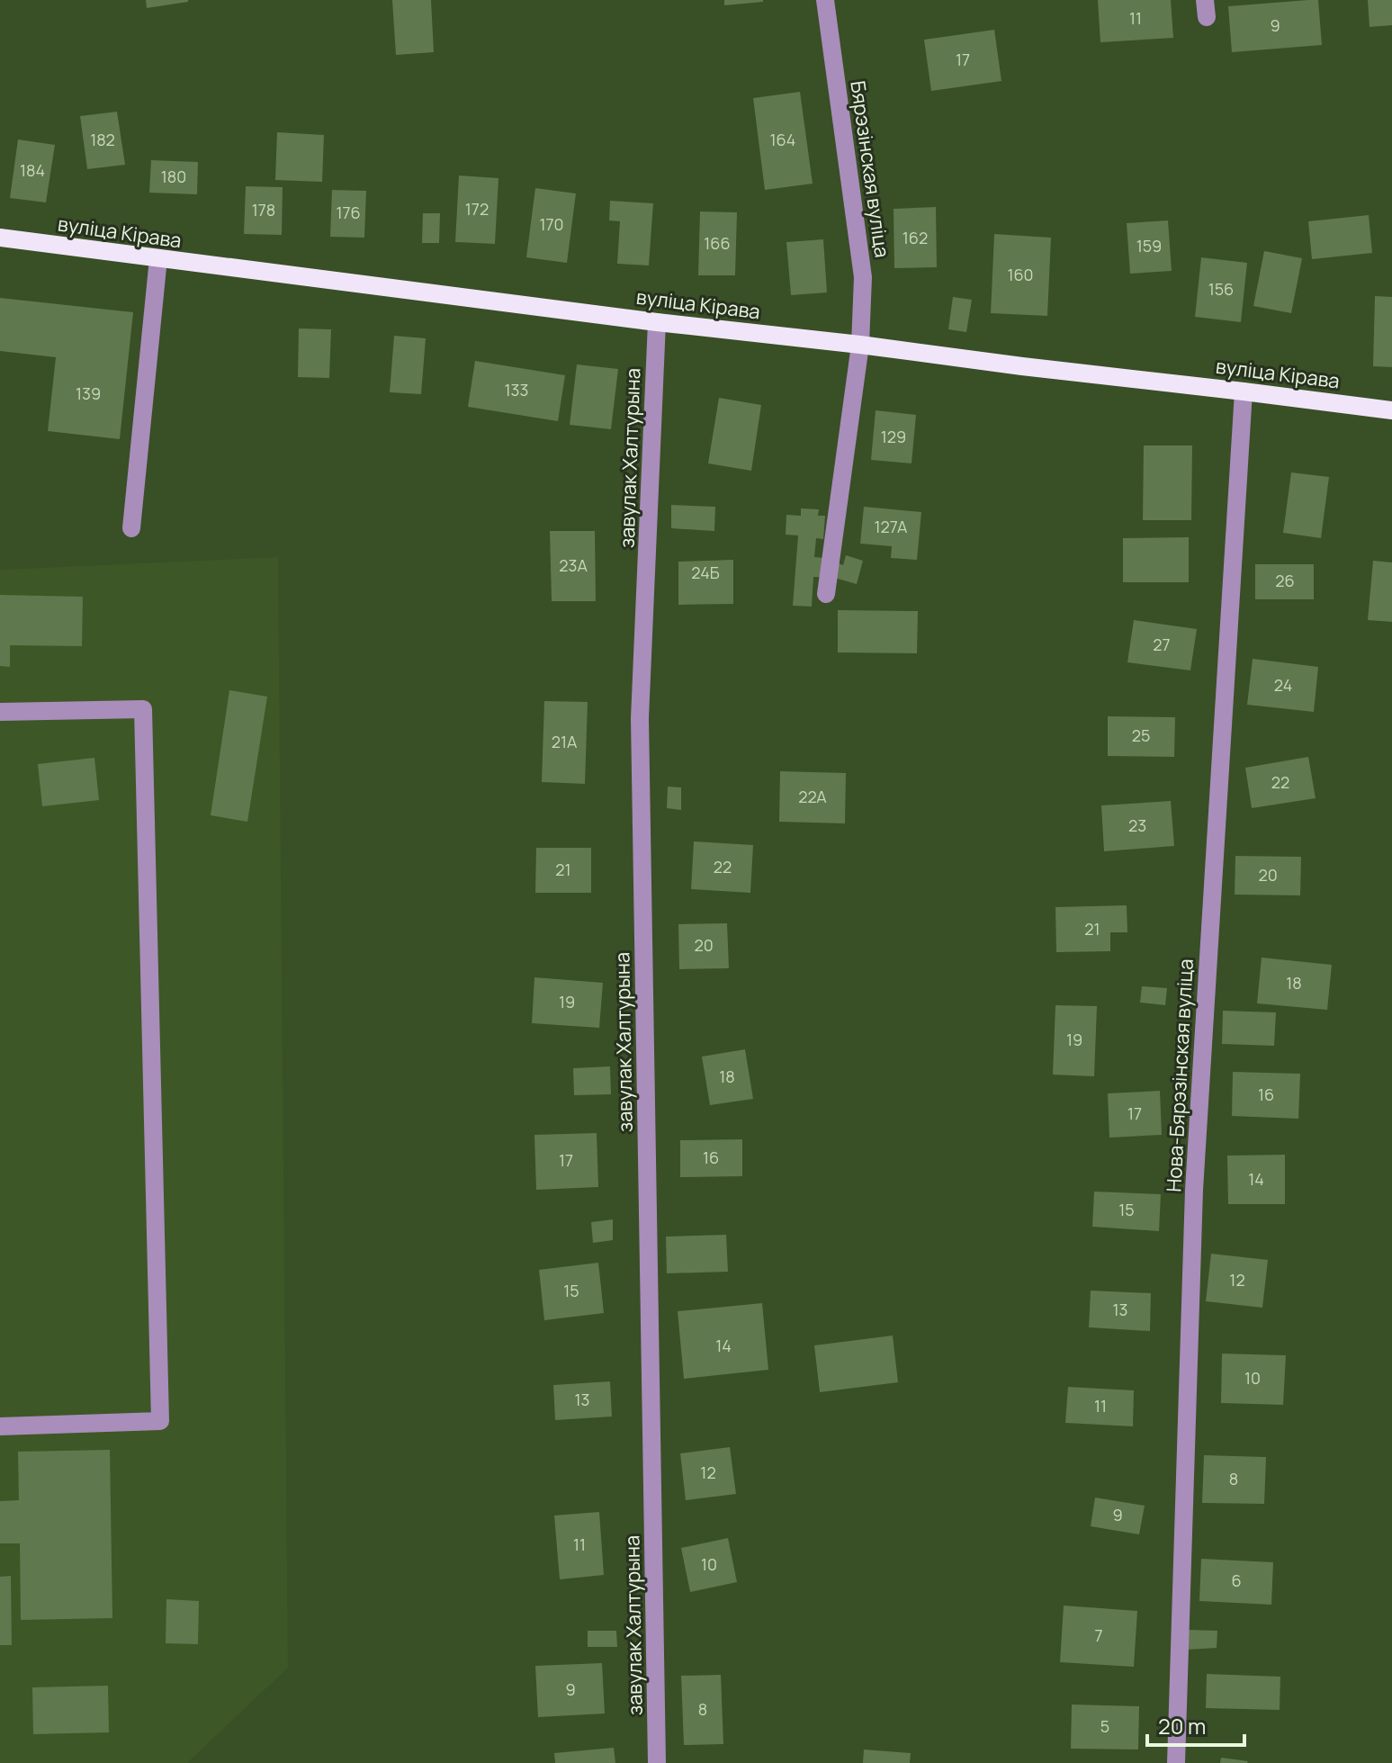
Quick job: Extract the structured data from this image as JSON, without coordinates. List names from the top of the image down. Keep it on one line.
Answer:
{"streets":{"main road":["вуліца Кірава"],"street":["Бярэзінская вуліца","завулак Халтурына","Нова-Бярэзінская вуліца"]},"crossings":[["Бярэзінская вуліца","вуліца Кірава"],["вуліца Кірава","завулак Халтурына"],["вуліца Кірава","Нова-Бярэзінская вуліца"]],"house_numbers":["11","9","17","182","164","184","180","172","178","176","170","162","166","159","160","156","133","139","129","127А","23А","24Б","26","27","24","25","21А","22","22А","23","22","21","20","21","20","18","19","19","18","16","17","16","17","14","15","12","15","13","14","10","13","11","12","8","9","11","10","6","7","9","8","5"],"scale_bar":"20 m"}
